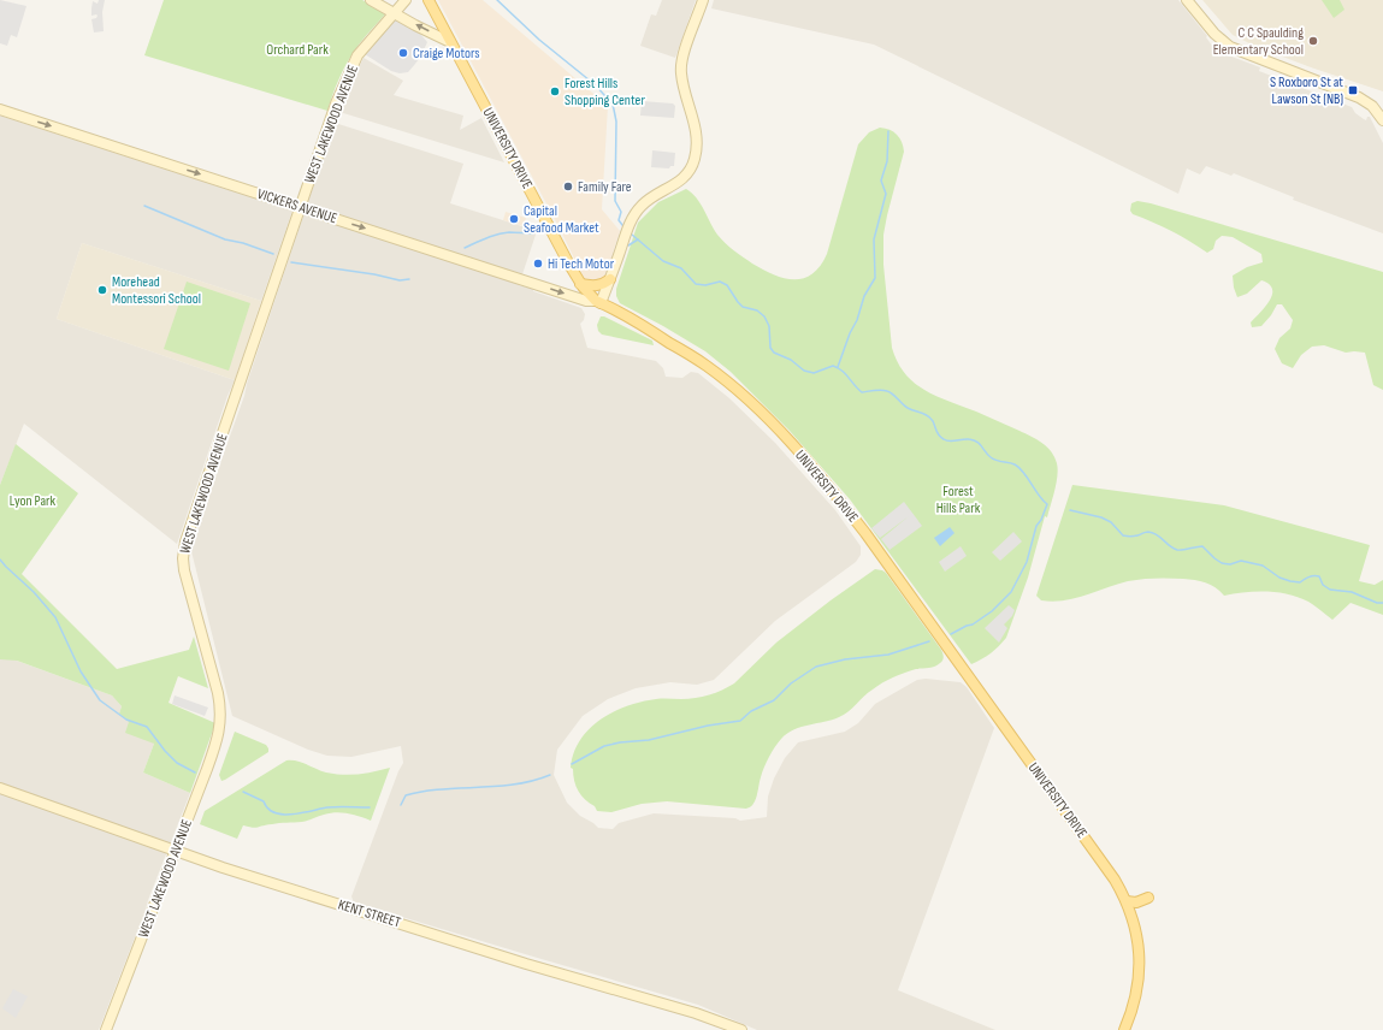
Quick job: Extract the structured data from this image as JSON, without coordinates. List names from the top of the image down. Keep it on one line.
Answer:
{"streets":{"main road":["UNIVERSITY DRIVE"],"street":["WEST LAKEWOOD AVENUE","VICKERS AVENUE","KENT STREET"]},"crossings":[["WEST LAKEWOOD AVENUE","VICKERS AVENUE"],["WEST LAKEWOOD AVENUE","KENT STREET"],["UNIVERSITY DRIVE","VICKERS AVENUE"]],"one_way":["VICKERS AVENUE"],"parks":["Orchard Park","Forest Hills Park","Lyon Park"],"places":{"other":["C C Spaulding Elementary School","Craige Motors","Forest Hills Shopping Center","Family Fare","Capital Seafood Market","Hi Tech Motor","Morehead Montessori School"],"transit":["S Roxboro St at Lawson St (NB)"]}}
